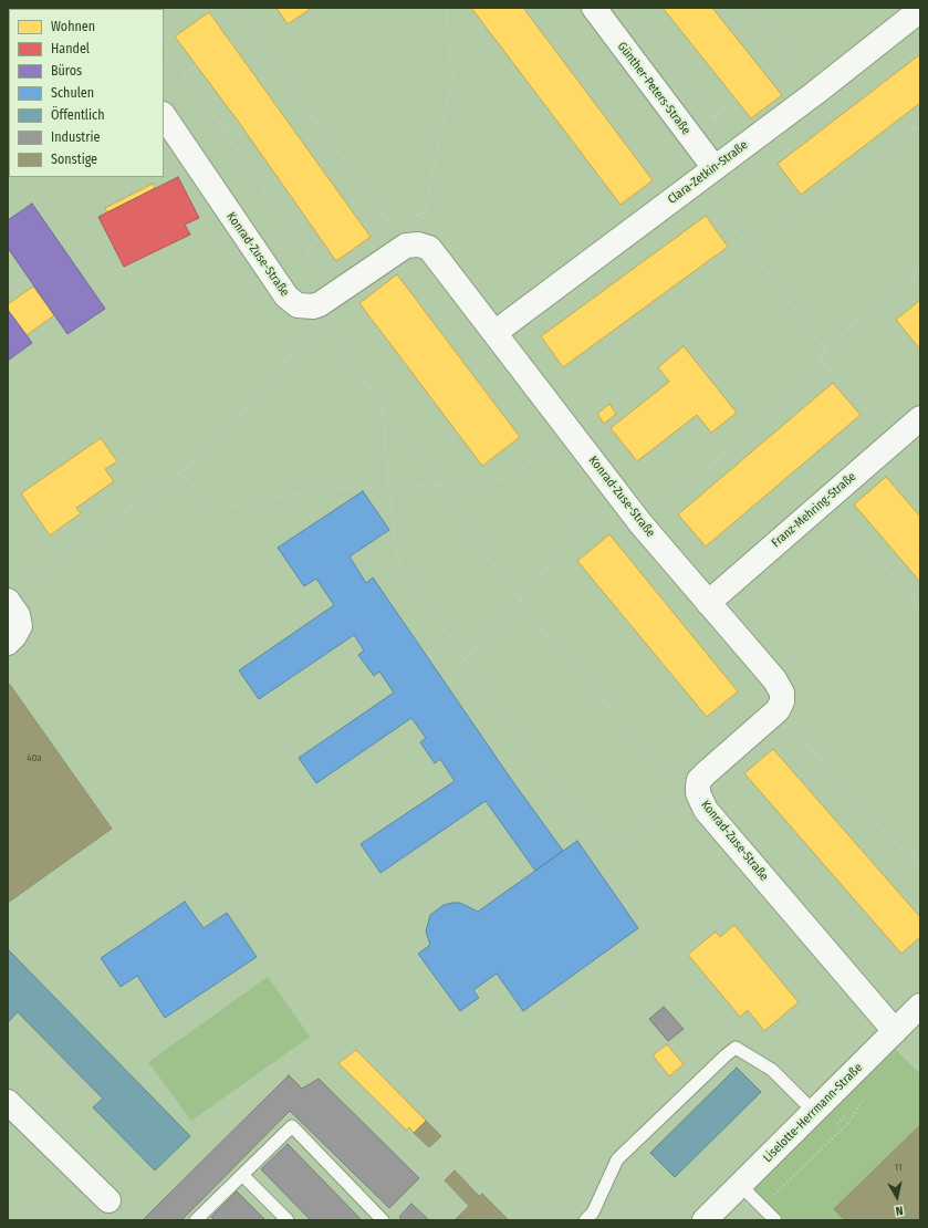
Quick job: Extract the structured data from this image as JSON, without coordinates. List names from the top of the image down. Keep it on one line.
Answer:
{"streets":{"street":["Günther-Peters-Straße","Clara-Zetkin-Straße","Konrad-Zuse-Straße","Franz-Mehring-Straße","Liselotte-Herrmann-Straße"]},"crossings":[["Günther-Peters-Straße","Clara-Zetkin-Straße"],["Clara-Zetkin-Straße","Konrad-Zuse-Straße"],["Konrad-Zuse-Straße","Franz-Mehring-Straße"],["Konrad-Zuse-Straße","Liselotte-Herrmann-Straße"]],"house_numbers":["40a","11"],"legend":["Wohnen","Handel","Büros","Schulen","Öffentlich","Industrie","Sonstige"],"north":"bottom"}
